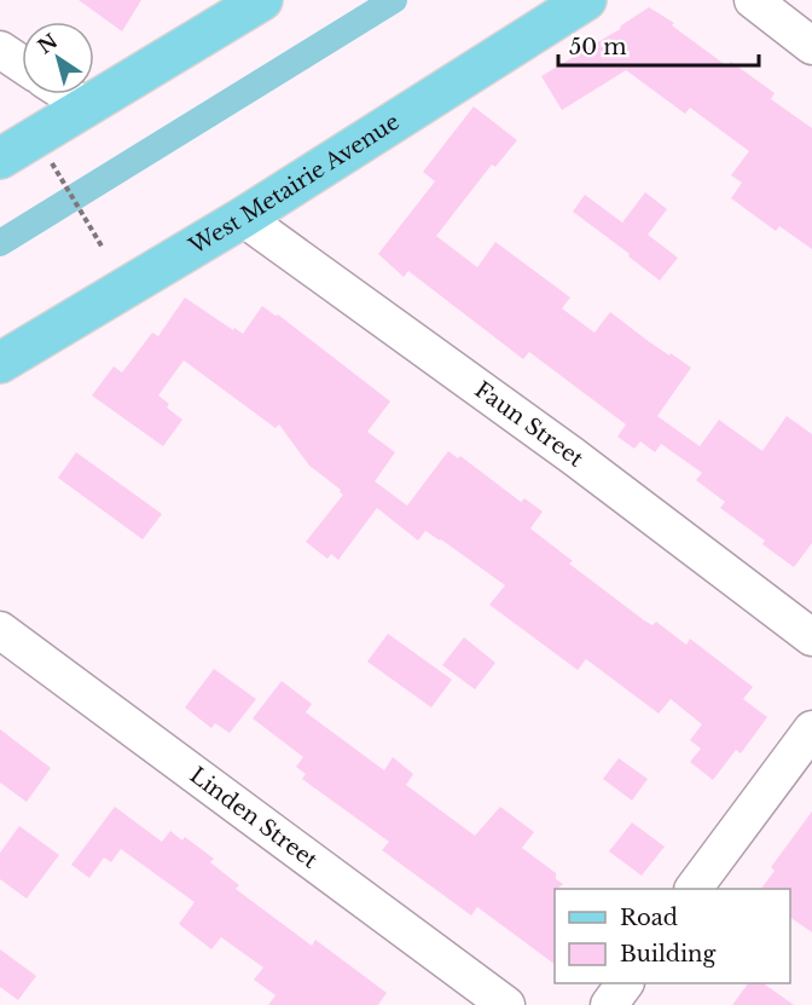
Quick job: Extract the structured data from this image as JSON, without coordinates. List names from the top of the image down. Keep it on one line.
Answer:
{"streets":{"main road":["West Metairie Avenue"],"street":["Faun Street","Linden Street"]},"crossings":[["West Metairie Avenue","Faun Street"]],"legend":["Road","Building"],"scale_bar":"50 m","north":"top left"}
